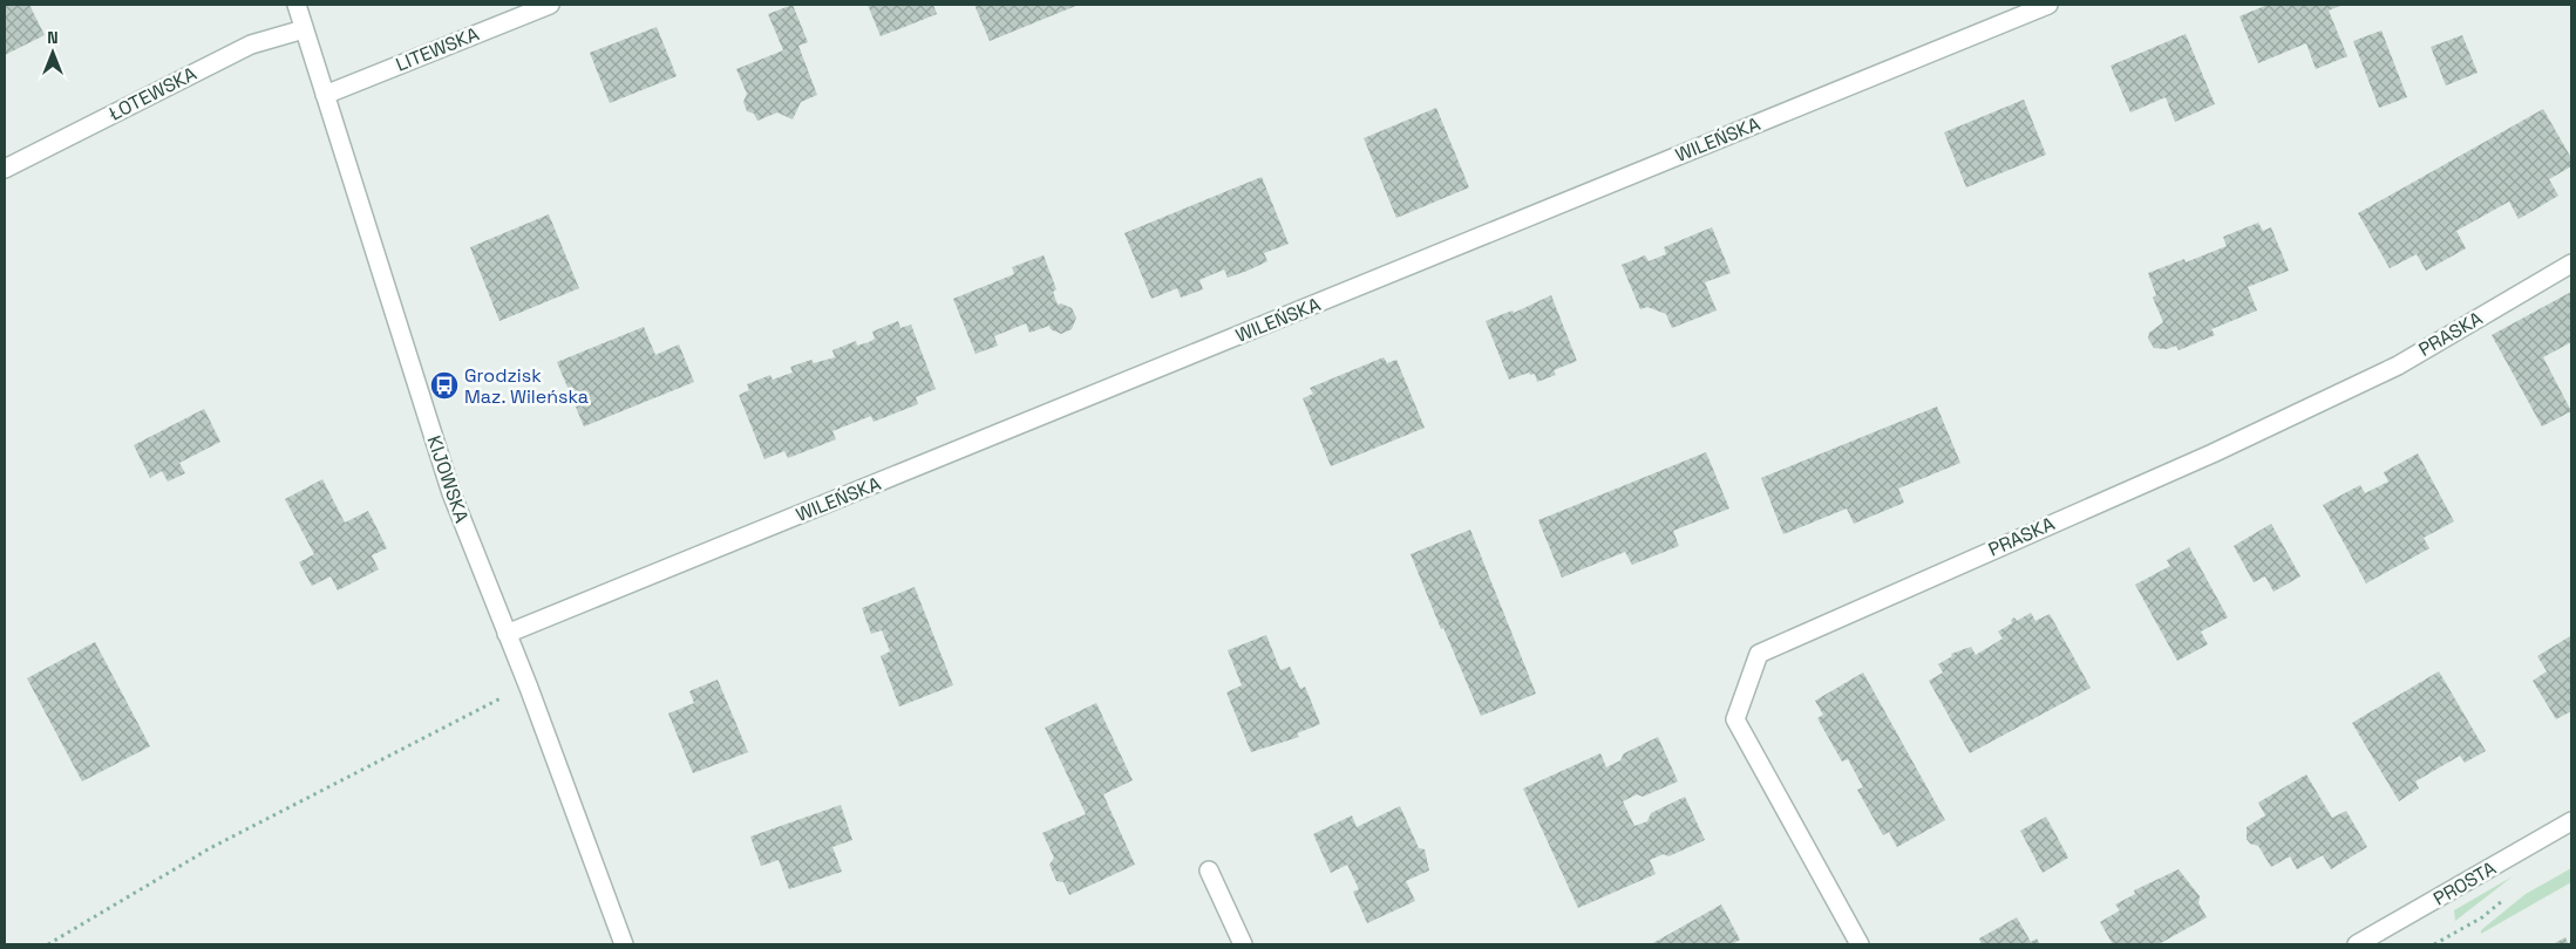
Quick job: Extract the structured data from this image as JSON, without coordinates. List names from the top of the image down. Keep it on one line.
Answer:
{"streets":{"street":["LITEWSKA","ŁOTEWSKA","WILEŃSKA","PRASKA","KIJOWSKA","PROSTA"]},"crossings":[["LITEWSKA","KIJOWSKA"],["ŁOTEWSKA","KIJOWSKA"],["WILEŃSKA","KIJOWSKA"]],"places":{"bus stop":["Grodzisk Maz. Wileńska"]},"north":"top"}
